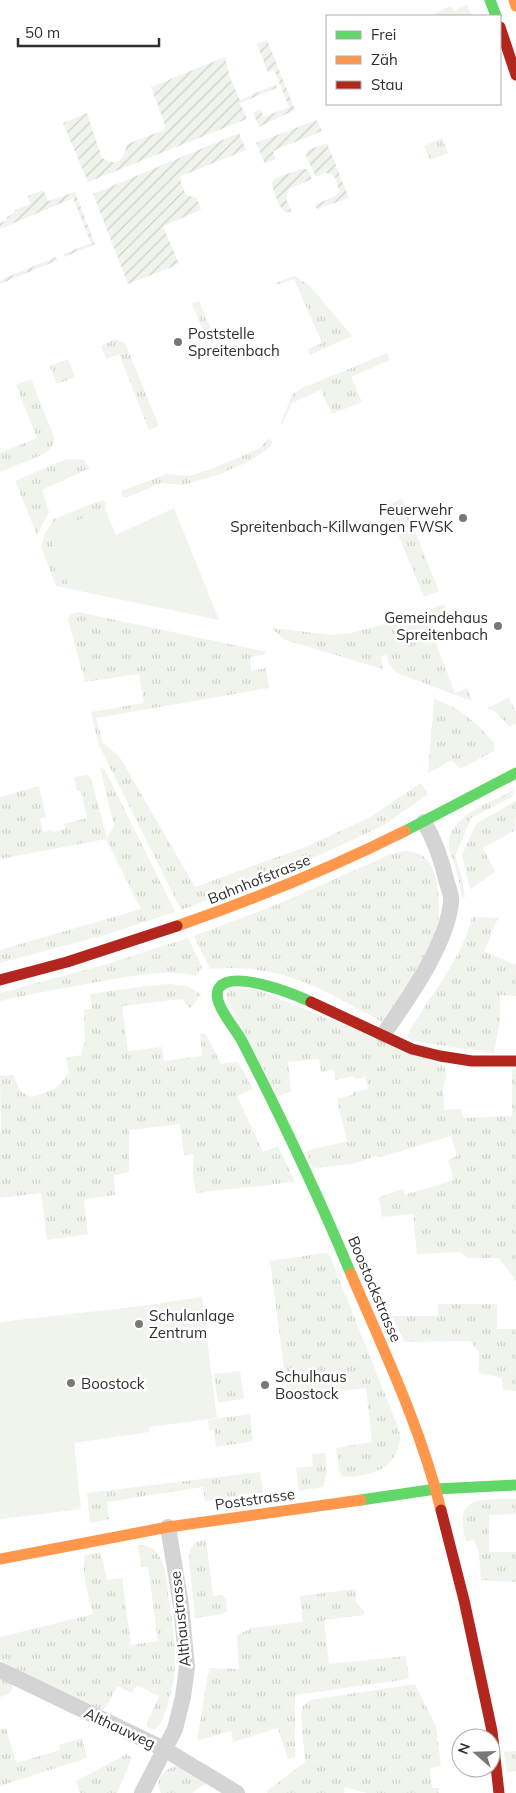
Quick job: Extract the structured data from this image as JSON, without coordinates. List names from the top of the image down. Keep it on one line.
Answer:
{"streets":{"street":["Bahnhofstrasse","Boostockstrasse","Poststrasse","Althaustrasse","Althauweg"]},"crossings":[["Boostockstrasse","Poststrasse"],["Poststrasse","Althaustrasse"],["Althaustrasse","Althauweg"]],"places":["Poststelle Spreitenbach","Feuerwehr Spreitenbach-Killwangen FWSK","Gemeindehaus Spreitenbach","Schulanlage Zentrum","Boostock","Schulhaus Boostock"],"legend":["Frei","Zäh","Stau"],"scale_bar":"50 m","north":"left"}
